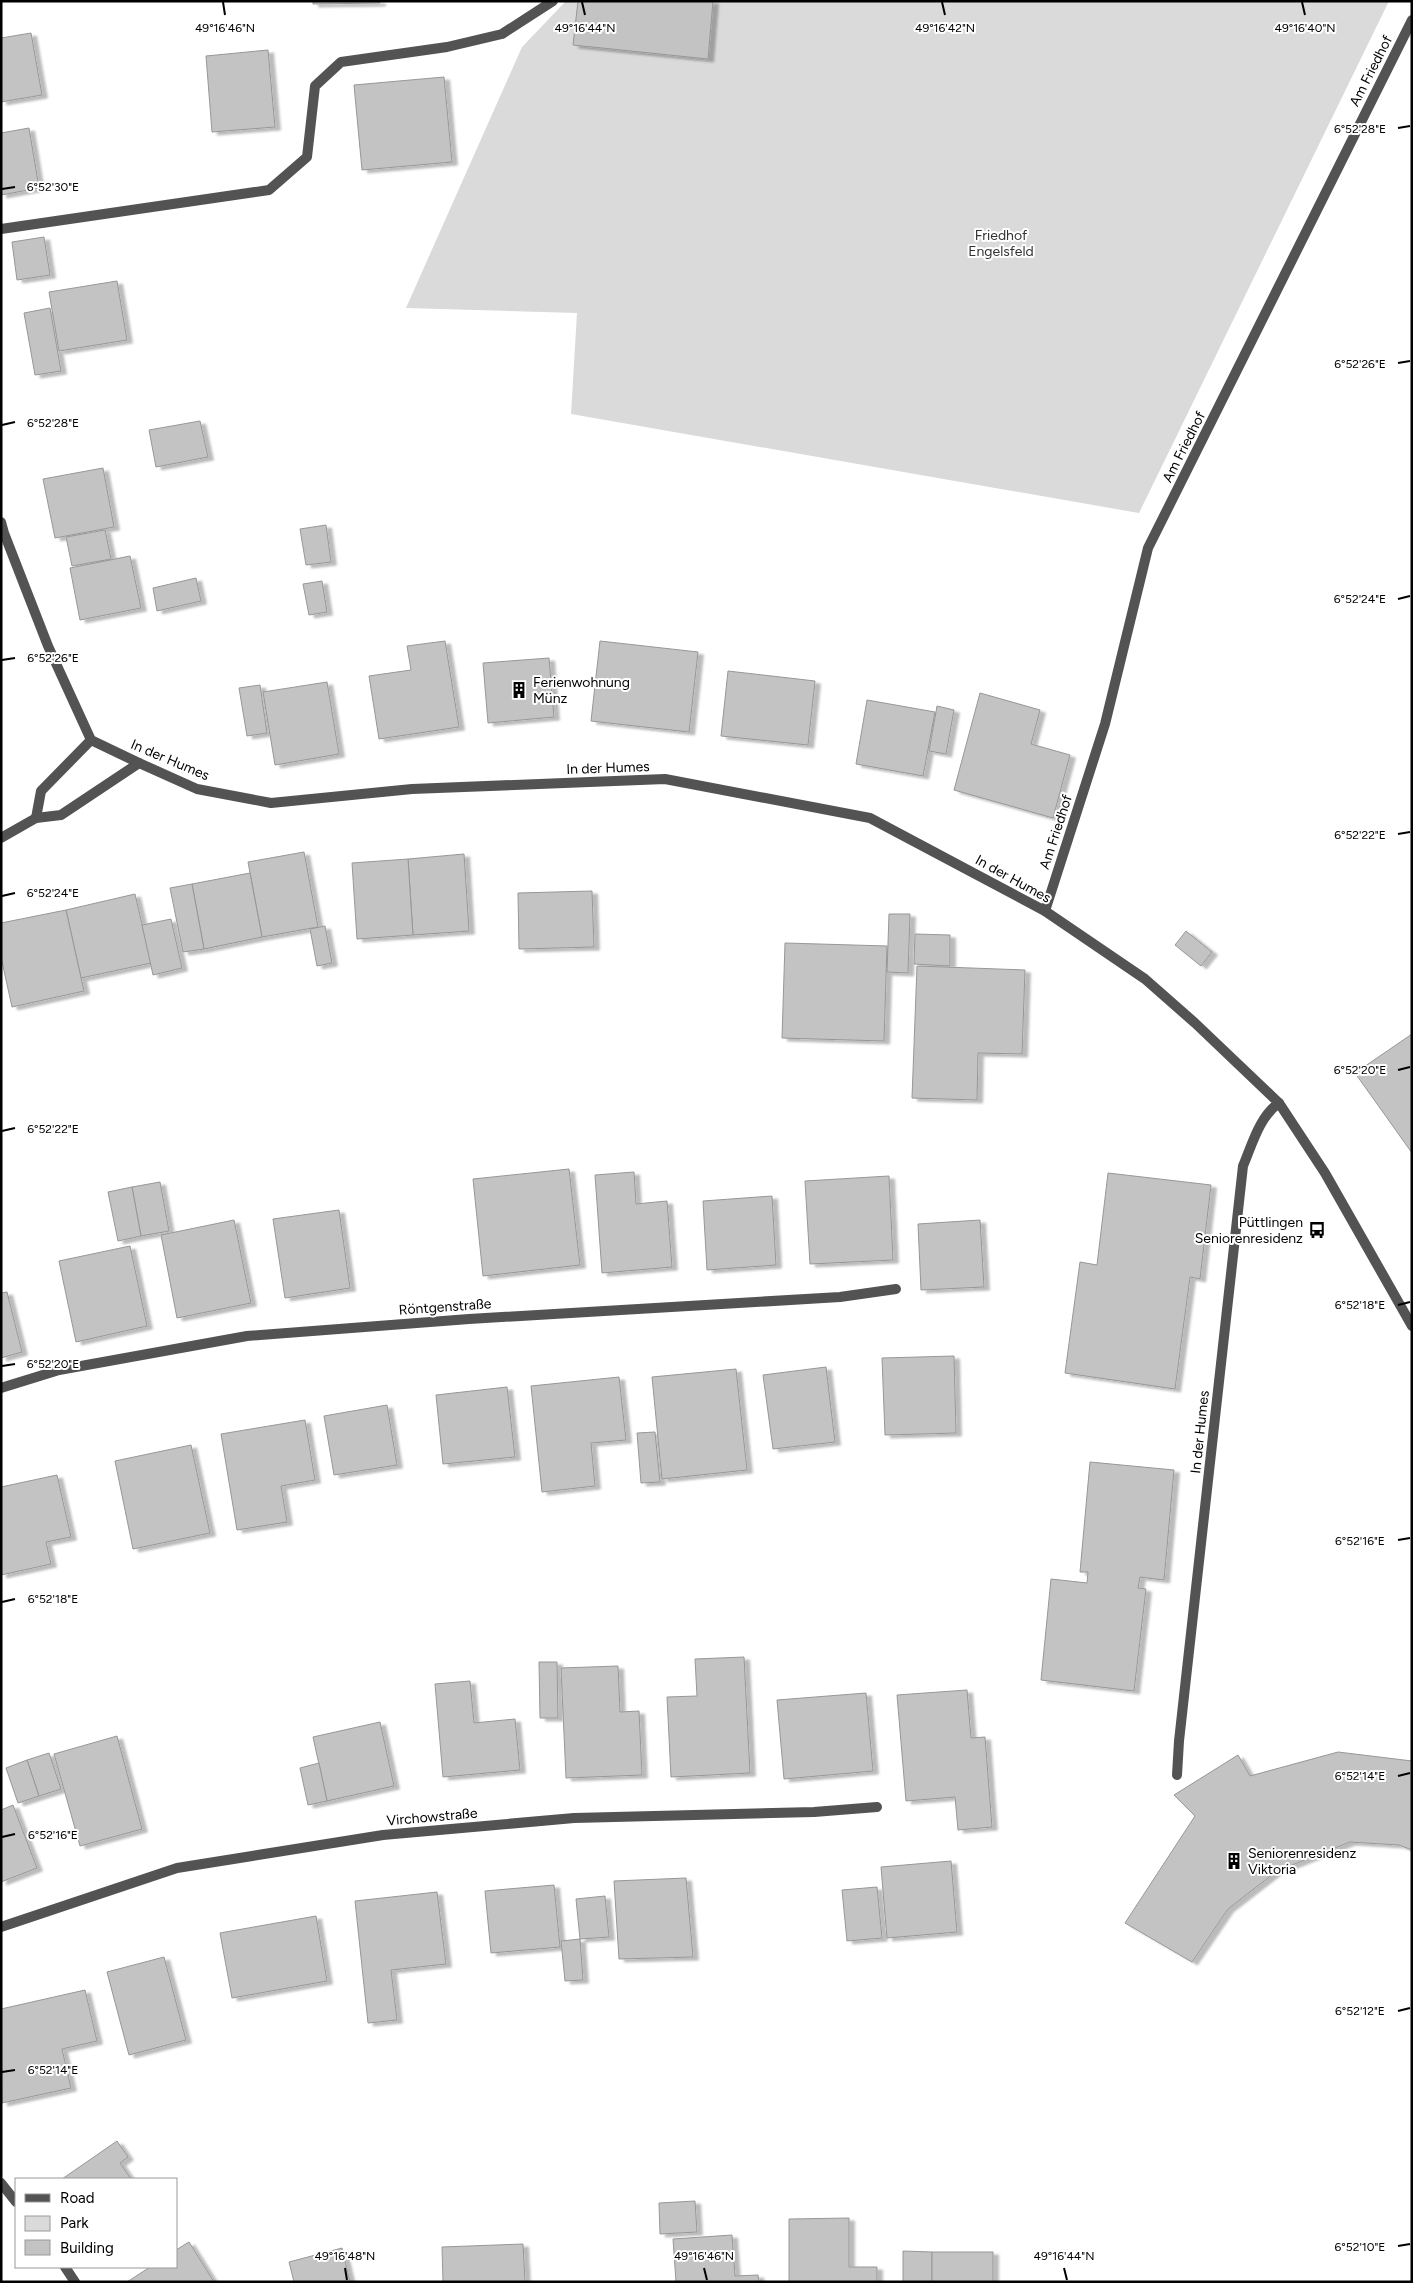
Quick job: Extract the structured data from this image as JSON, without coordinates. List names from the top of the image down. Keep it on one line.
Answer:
{"streets":{"street":["Am Friedhof","In der Humes","Röntgenstraße","Virchowstraße"]},"crossings":[["Am Friedhof","In der Humes"]],"parks":["Friedhof Engelsfeld"],"places":{"building":["Ferienwohnung Münz","Seniorenresidenz Viktoria"],"bus stop":["Püttlingen Seniorenresidenz"]},"legend":["Road","Park","Building"],"coordinates":["49°16'46\"N","49°16'44\"N","49°16'42\"N","49°16'40\"N","6°52'28\"E","6°52'30\"E","6°52'26\"E","6°52'24\"E","6°52'22\"E","6°52'20\"E","6°52'18\"E","6°52'16\"E","6°52'14\"E","6°52'12\"E","6°52'10\"E","49°16'48\"N"]}
